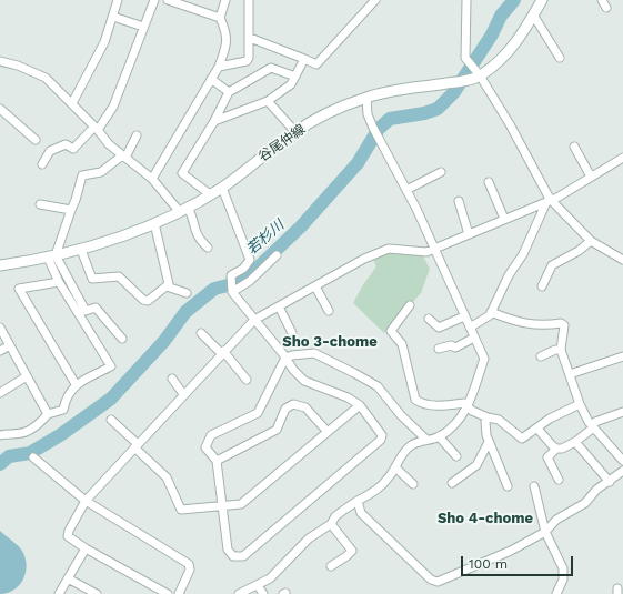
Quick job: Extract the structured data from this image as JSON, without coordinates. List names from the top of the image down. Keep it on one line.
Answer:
{"streets":{"main road":["谷尾仲線"]},"districts":["Sho 3-chome","Sho 4-chome"],"water":["若杉川"],"scale_bar":"100 m"}
